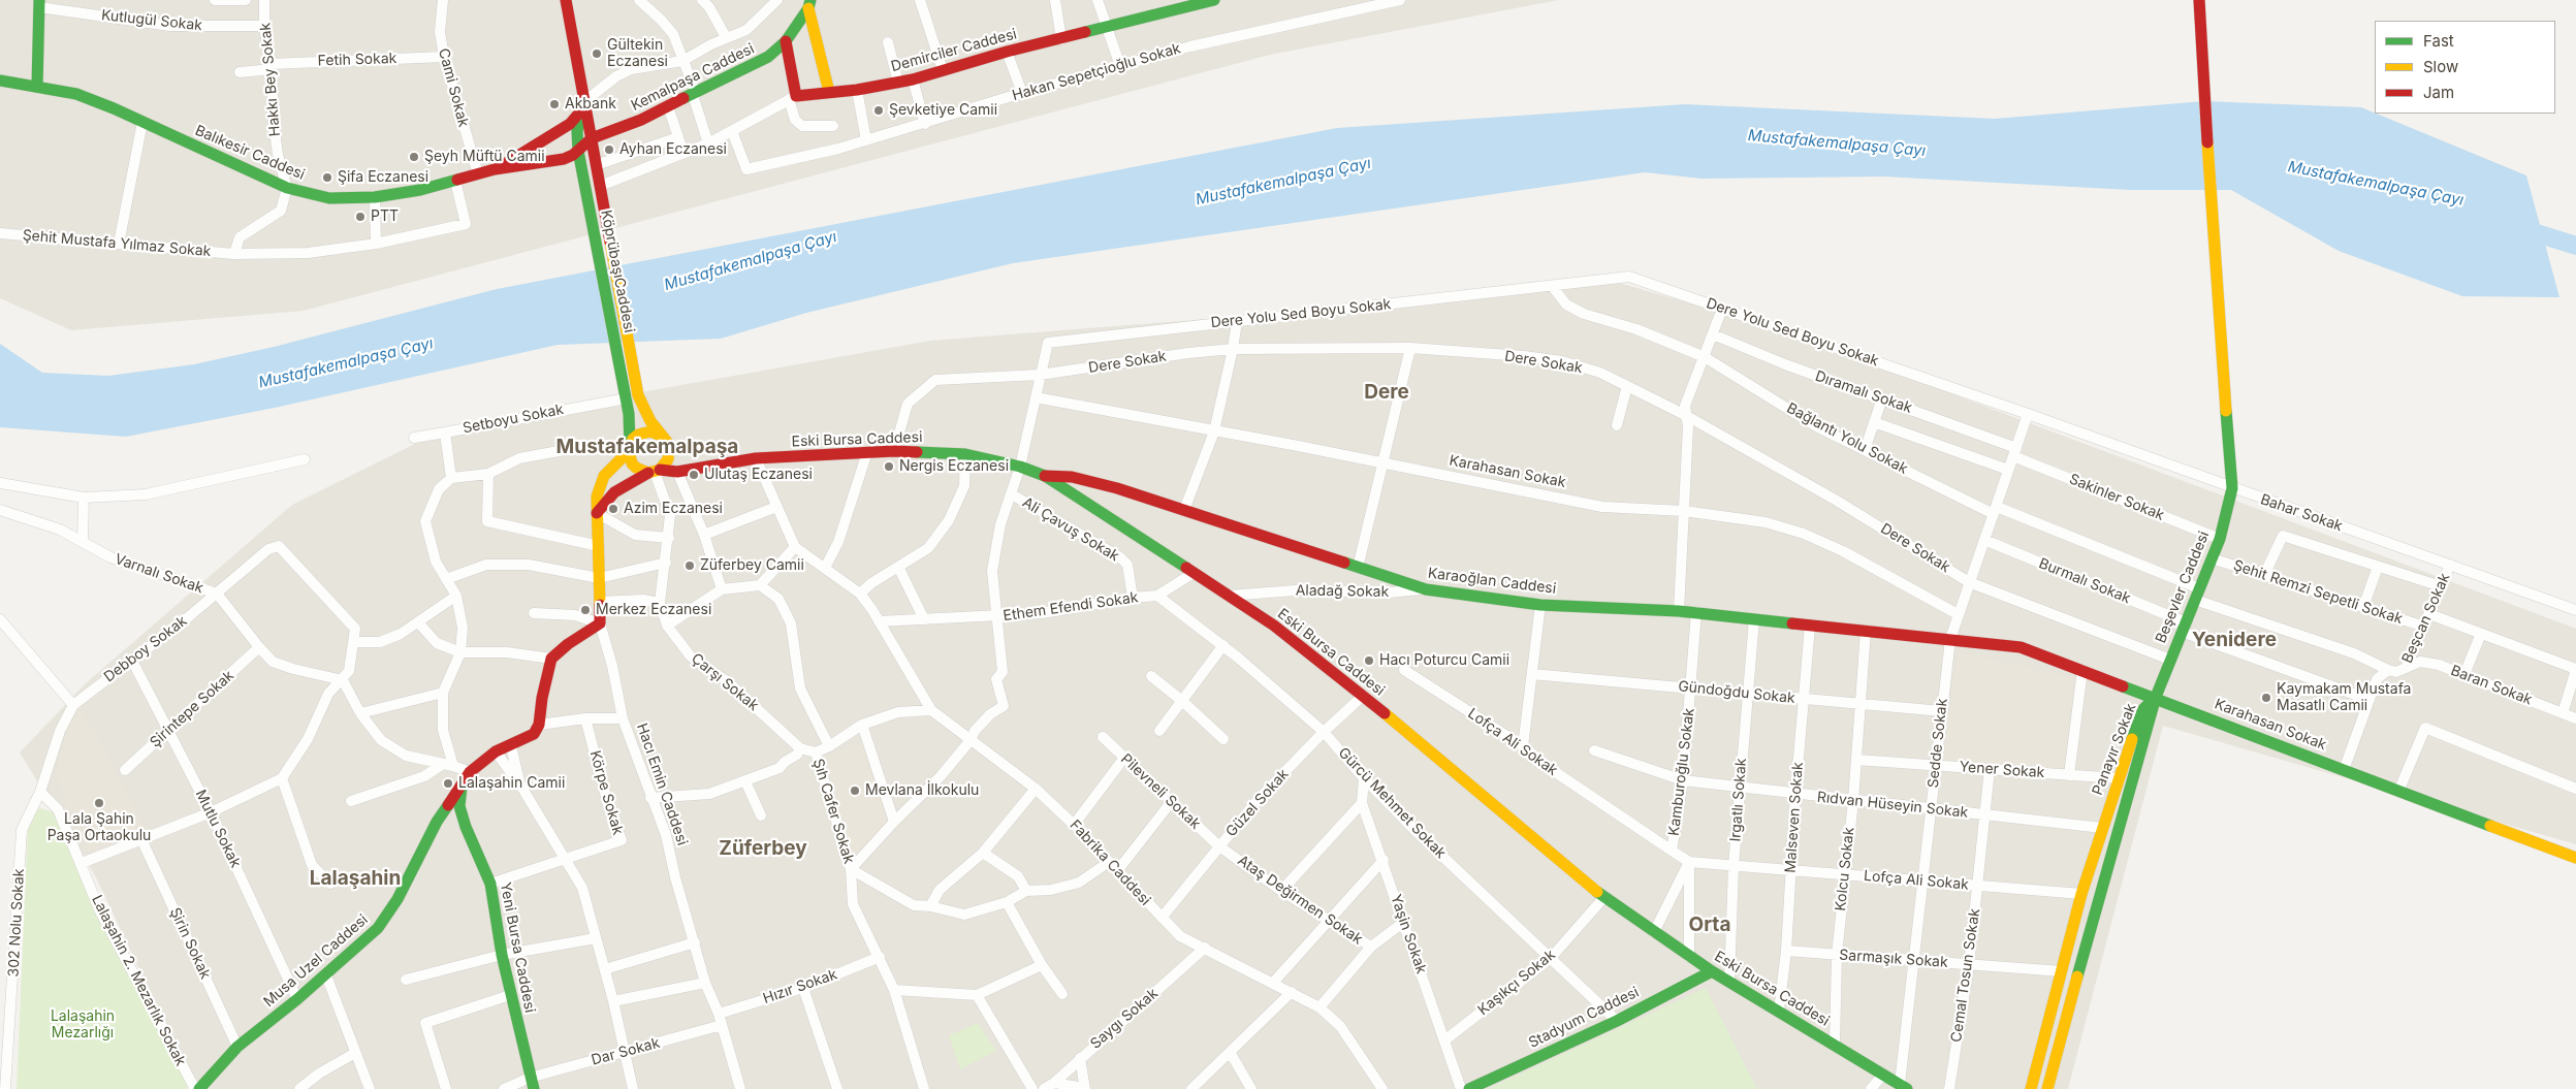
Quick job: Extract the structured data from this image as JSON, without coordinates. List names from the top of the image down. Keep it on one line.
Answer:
{"streets":{"street":["Kutlugül Sokak","Demirciler Caddesi","Fetih Sokak","Hakan Sepetçioğlu Sokak","Kemalpaşa Caddesi","Hakkı Bey Sokak","Cami Sokak","Balıkesir Caddesi","Şehit Mustafa Yılmaz Sokak","KöprübaşıCaddesi","Dere Yolu Sed Boyu Sokak","Dere Sokak","Dıramalı Sokak","Setboyu Sokak","Bağlantı Yolu Sokak","Eski Bursa Caddesi","Karahasan Sokak","Sakinler Sokak","Bahar Sokak","Ali Çavuş Sokak","Varnalı Sokak","Karaoğlan Caddesi","Burmalı Sokak","Beşevler Caddesi","Aladağ Sokak","Şehit Remzi Sepetli Sokak","Ethem Efendi Sokak","Beşcan Sokak","Debboy Sokak","Çarşı Sokak","Baran Sokak","Gündoğdu Sokak","Şirintepe Sokak","Lofça Ali Sokak","Sedde Sokak","Panayır Sokak","Yener Sokak","Kamburoğlu Sokak","Hacı Emin Caddesi","Pilevneli Sokak","Körpe Sokak","Irgatlı Sokak","Güzel Sokak","Gürcü Mehmet Sokak","Rıdvan Hüseyin Sokak","Şıh Cafer Sokak","Malseven Sokak","Mutlu Sokak","Fabrika Caddesi","Kolcu Sokak","Ataş Değirmen Sokak","302 Nolu Sokak","Yaşin Sokak","Şirin Sokak","Yeni Bursa Caddesi","Sarmaşık Sokak","Musa Uzel Caddesi","Cemal Tosun Sokak","Lalaşahin 2. Mezarlık Sokak","Kaşıkçı Sokak","Hızır Sokak","Stadyum Caddesi","Saygı Sokak","Dar Sokak"]},"crossings":[["Kutlugül Sokak","Hakkı Bey Sokak"],["Demirciler Caddesi","Hakan Sepetçioğlu Sokak"],["Demirciler Caddesi","KöprübaşıCaddesi"],["Fetih Sokak","Hakkı Bey Sokak"],["Fetih Sokak","Cami Sokak"],["Kemalpaşa Caddesi","KöprübaşıCaddesi"],["Hakkı Bey Sokak","Balıkesir Caddesi"],["Cami Sokak","Balıkesir Caddesi"],["Balıkesir Caddesi","Şehit Mustafa Yılmaz Sokak"],["Balıkesir Caddesi","KöprübaşıCaddesi"],["KöprübaşıCaddesi","Setboyu Sokak"],["KöprübaşıCaddesi","Eski Bursa Caddesi"],["KöprübaşıCaddesi","Çarşı Sokak"],["KöprübaşıCaddesi","Hacı Emin Caddesi"],["Dere Yolu Sed Boyu Sokak","Dere Sokak"],["Dere Yolu Sed Boyu Sokak","Bahar Sokak"],["Dere Yolu Sed Boyu Sokak","Sedde Sokak"],["Dere Sokak","Eski Bursa Caddesi"],["Dere Sokak","Beşevler Caddesi"],["Dere Sokak","Sedde Sokak"],["Dıramalı Sokak","Sakinler Sokak"],["Dıramalı Sokak","Sedde Sokak"],["Bağlantı Yolu Sokak","Beşevler Caddesi"],["Bağlantı Yolu Sokak","Beşcan Sokak"],["Bağlantı Yolu Sokak","Sedde Sokak"],["Eski Bursa Caddesi","Karaoğlan Caddesi"],["Eski Bursa Caddesi","Aladağ Sokak"],["Eski Bursa Caddesi","Ethem Efendi Sokak"],["Eski Bursa Caddesi","Çarşı Sokak"],["Eski Bursa Caddesi","Sedde Sokak"],["Eski Bursa Caddesi","Hacı Emin Caddesi"],["Eski Bursa Caddesi","Irgatlı Sokak"],["Eski Bursa Caddesi","Güzel Sokak"],["Eski Bursa Caddesi","Malseven Sokak"],["Eski Bursa Caddesi","Kolcu Sokak"],["Eski Bursa Caddesi","Kaşıkçı Sokak"],["Eski Bursa Caddesi","Stadyum Caddesi"],["Karahasan Sokak","Karaoğlan Caddesi"],["Karahasan Sokak","Beşevler Caddesi"],["Karahasan Sokak","Beşcan Sokak"],["Karahasan Sokak","Sedde Sokak"],["Karahasan Sokak","Panayır Sokak"],["Sakinler Sokak","Beşevler Caddesi"],["Sakinler Sokak","Sedde Sokak"],["Bahar Sokak","Beşevler Caddesi"],["Bahar Sokak","Şehit Remzi Sepetli Sokak"],["Bahar Sokak","Beşcan Sokak"],["Bahar Sokak","Sedde Sokak"],["Ali Çavuş Sokak","Ethem Efendi Sokak"],["Varnalı Sokak","Debboy Sokak"],["Varnalı Sokak","Şirintepe Sokak"],["Karaoğlan Caddesi","Aladağ Sokak"],["Karaoğlan Caddesi","Sedde Sokak"],["Karaoğlan Caddesi","Kamburoğlu Sokak"],["Karaoğlan Caddesi","Irgatlı Sokak"],["Karaoğlan Caddesi","Malseven Sokak"],["Karaoğlan Caddesi","Kolcu Sokak"],["Burmalı Sokak","Beşevler Caddesi"],["Burmalı Sokak","Beşcan Sokak"],["Burmalı Sokak","Sedde Sokak"],["Beşevler Caddesi","Şehit Remzi Sepetli Sokak"],["Beşevler Caddesi","Panayır Sokak"],["Şehit Remzi Sepetli Sokak","Beşcan Sokak"],["Ethem Efendi Sokak","Gürcü Mehmet Sokak"],["Beşcan Sokak","Baran Sokak"],["Debboy Sokak","Mutlu Sokak"],["Çarşı Sokak","Hacı Emin Caddesi"],["Gündoğdu Sokak","Sedde Sokak"],["Gündoğdu Sokak","Kamburoğlu Sokak"],["Gündoğdu Sokak","Irgatlı Sokak"],["Gündoğdu Sokak","Malseven Sokak"],["Gündoğdu Sokak","Kolcu Sokak"],["Şirintepe Sokak","Mutlu Sokak"],["Lofça Ali Sokak","Sedde Sokak"],["Lofça Ali Sokak","Panayır Sokak"],["Lofça Ali Sokak","Kamburoğlu Sokak"],["Lofça Ali Sokak","Irgatlı Sokak"],["Lofça Ali Sokak","Malseven Sokak"],["Lofça Ali Sokak","Kolcu Sokak"],["Lofça Ali Sokak","Cemal Tosun Sokak"],["Sedde Sokak","Yener Sokak"],["Sedde Sokak","Rıdvan Hüseyin Sokak"],["Sedde Sokak","Sarmaşık Sokak"],["Panayır Sokak","Yener Sokak"],["Panayır Sokak","Rıdvan Hüseyin Sokak"],["Panayır Sokak","Sarmaşık Sokak"],["Yener Sokak","Kolcu Sokak"],["Yener Sokak","Cemal Tosun Sokak"],["Kamburoğlu Sokak","Rıdvan Hüseyin Sokak"],["Hacı Emin Caddesi","Hızır Sokak"],["Hacı Emin Caddesi","Dar Sokak"],["Pilevneli Sokak","Güzel Sokak"],["Pilevneli Sokak","Ataş Değirmen Sokak"],["Irgatlı Sokak","Rıdvan Hüseyin Sokak"],["Güzel Sokak","Gürcü Mehmet Sokak"],["Güzel Sokak","Fabrika Caddesi"],["Güzel Sokak","Ataş Değirmen Sokak"],["Gürcü Mehmet Sokak","Yaşin Sokak"],["Gürcü Mehmet Sokak","Kaşıkçı Sokak"],["Gürcü Mehmet Sokak","Stadyum Caddesi"],["Rıdvan Hüseyin Sokak","Malseven Sokak"],["Rıdvan Hüseyin Sokak","Kolcu Sokak"],["Rıdvan Hüseyin Sokak","Cemal Tosun Sokak"],["Şıh Cafer Sokak","Fabrika Caddesi"],["Malseven Sokak","Sarmaşık Sokak"],["Mutlu Sokak","Musa Uzel Caddesi"],["Fabrika Caddesi","Saygı Sokak"],["Kolcu Sokak","Sarmaşık Sokak"],["Ataş Değirmen Sokak","Yaşin Sokak"],["302 Nolu Sokak","Lalaşahin 2. Mezarlık Sokak"],["Yaşin Sokak","Kaşıkçı Sokak"],["Şirin Sokak","Musa Uzel Caddesi"],["Yeni Bursa Caddesi","Musa Uzel Caddesi"],["Yeni Bursa Caddesi","Dar Sokak"],["Sarmaşık Sokak","Cemal Tosun Sokak"]],"districts":["Dere","Mustafakemalpaşa","Yenidere","Züferbey","Lalaşahin","Orta"],"water":["Mustafakemalpaşa Çayı"],"parks":["Lalaşahin Mezarlığı"],"places":["Gültekin Eczanesi","Akbank","Şevketiye Camii","Ayhan Eczanesi","Şeyh Müftü Camii","Şifa Eczanesi","PTT","Nergis Eczanesi","Ulutaş Eczanesi","Azim Eczanesi","Züferbey Camii","Merkez Eczanesi","Hacı Poturcu Camii","Kaymakam Mustafa Masatlı Camii","Lalaşahin Camii","Mevlana İlkokulu","Lala Şahin Paşa Ortaokulu"],"legend":["Fast","Slow","Jam"]}
